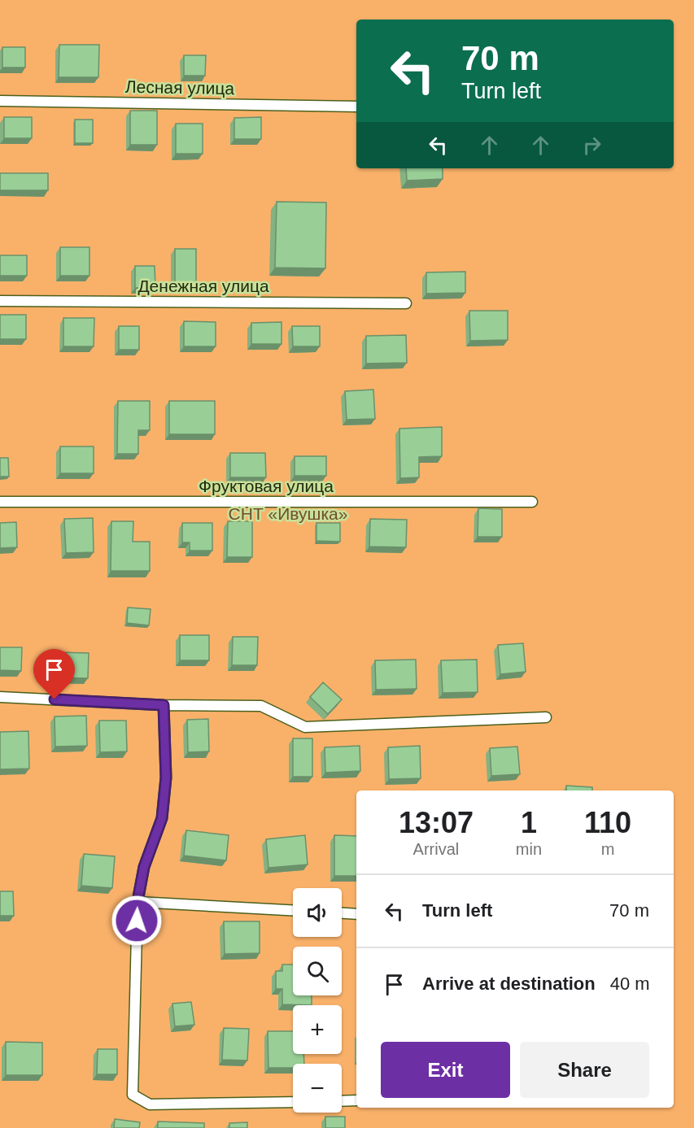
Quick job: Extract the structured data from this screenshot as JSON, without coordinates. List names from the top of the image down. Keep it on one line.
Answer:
{"streets":{"lane":["Лесная улица","Денежная улица","Фруктовая улица"]},"parks":["СНТ «Ивушка»"],"page":{"turn":["70 m","Turn left"],"eta":["13:07","Arrival","1","min","110","m"],"list":[{"name":"Turn left","value":"70 m"},{"name":"Arrive at destination","value":"40 m"}],"map_buttons":["+","−"],"buttons":["Exit","Share"]}}
